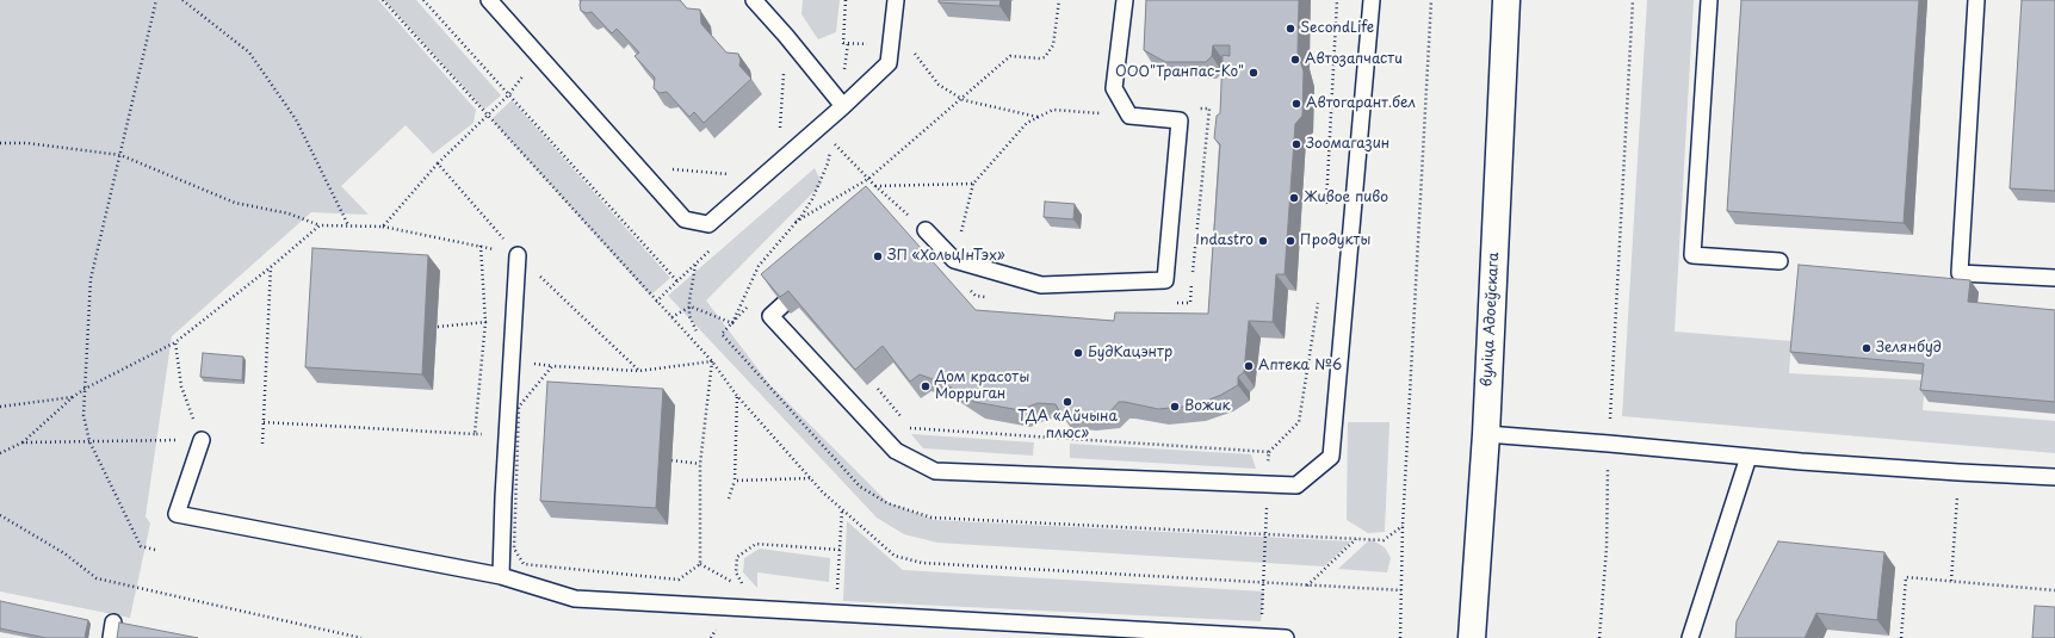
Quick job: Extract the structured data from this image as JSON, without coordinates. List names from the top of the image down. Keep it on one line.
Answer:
{"streets":{"main road":["вуліца Адоеўскага"]},"places":["SecondLife","Автозапчасти","ООО\"Транпас-Ко\"","Автогарант.бел","Зоомагазин","Живое пиво","Indastro","Продукты","ЗП «ХольцIнТэх»","Зелянбуд","БудКацэнтр","Аптека №6","Дом красоты Морриган","ТДА «Айчына плюс»","Вожик"]}
